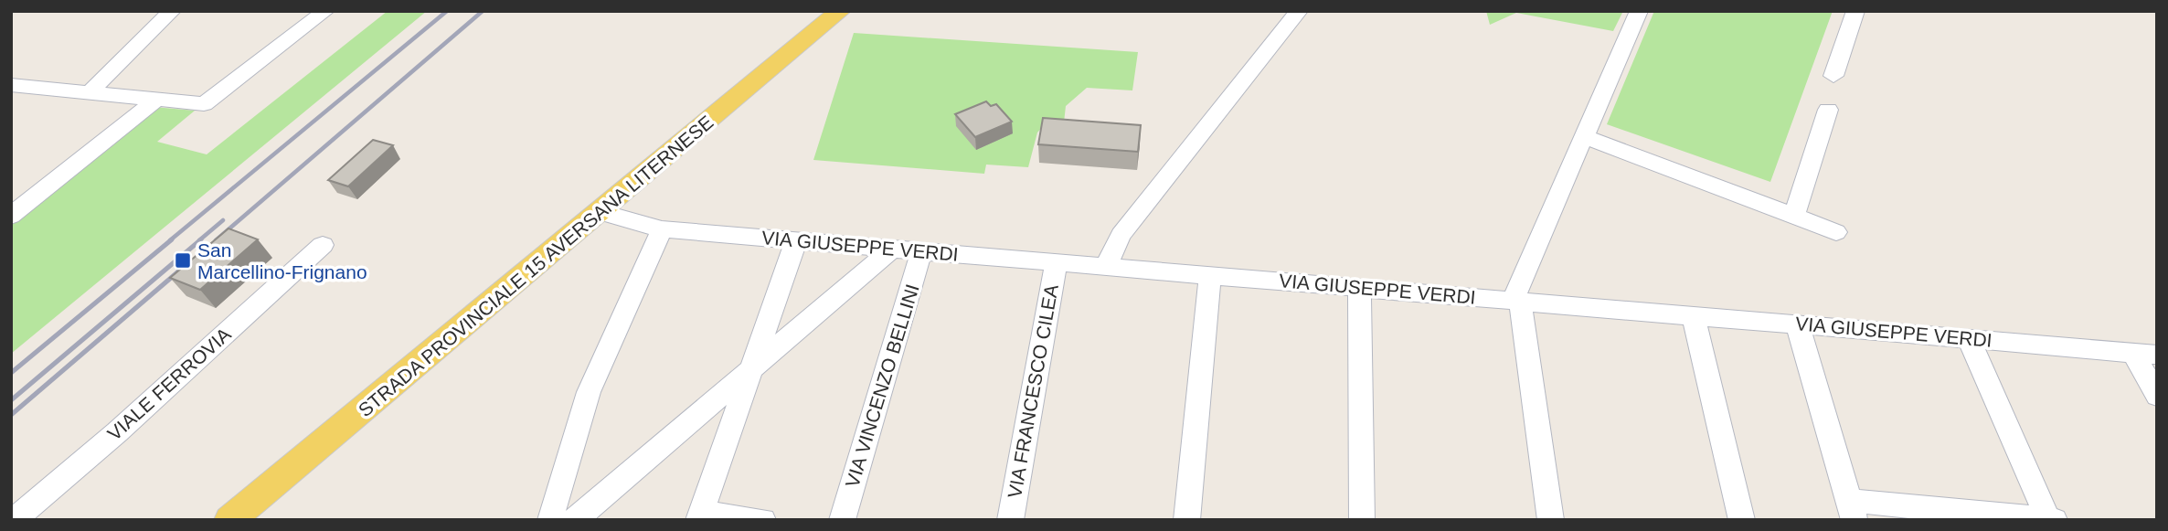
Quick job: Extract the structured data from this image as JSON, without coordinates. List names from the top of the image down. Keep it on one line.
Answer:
{"streets":{"main road":["STRADA PROVINCIALE 15 AVERSANA LITERNESE"],"street":["VIA GIUSEPPE VERDI","VIALE FERROVIA","VIA VINCENZO BELLINI","VIA FRANCESCO CILEA"]},"crossings":[["VIA GIUSEPPE VERDI","STRADA PROVINCIALE 15 AVERSANA LITERNESE"],["VIA GIUSEPPE VERDI","VIA VINCENZO BELLINI"],["VIA GIUSEPPE VERDI","VIA FRANCESCO CILEA"]],"places":{"transit":["San Marcellino-Frignano"]}}
